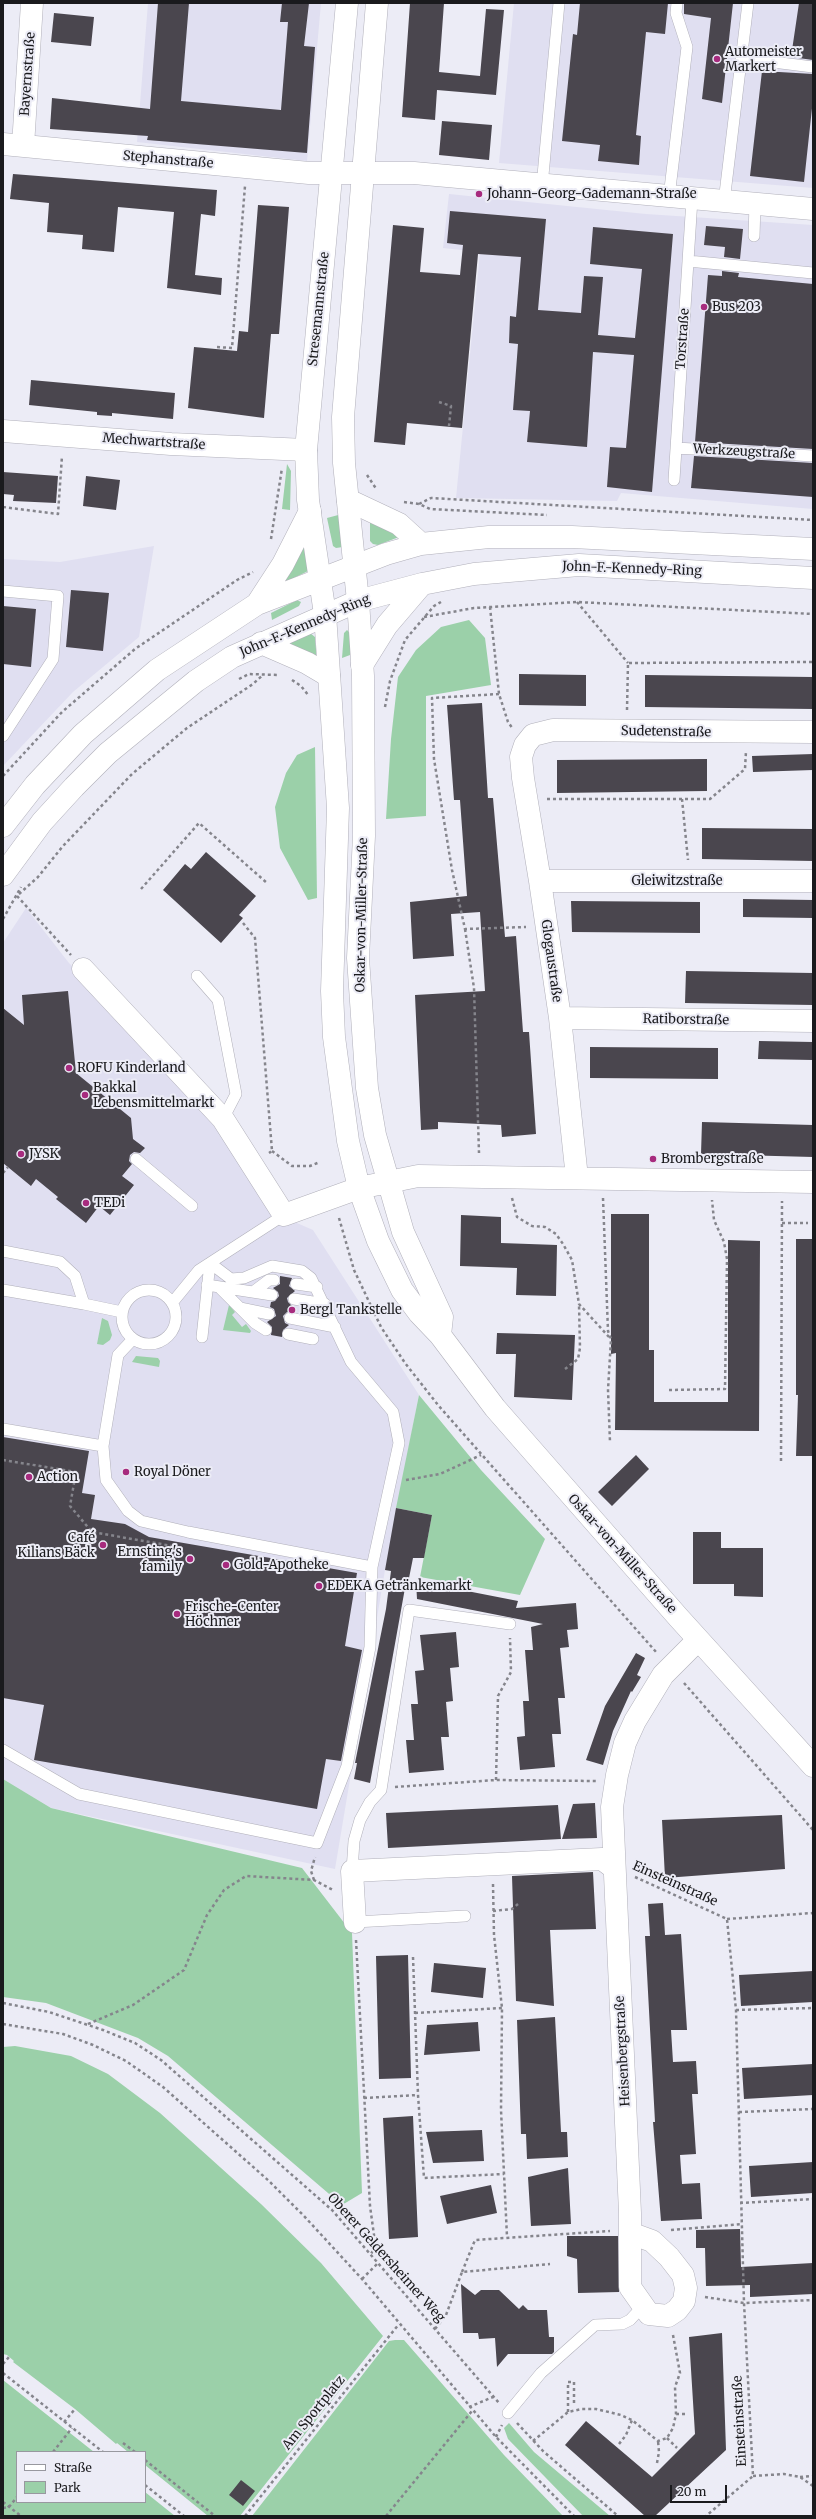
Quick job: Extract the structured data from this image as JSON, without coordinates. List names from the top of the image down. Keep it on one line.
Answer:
{"streets":{"street":["Bayernstraße","Stephanstraße","Stresemannstraße","Mechwartstraße","John-F.-Kennedy-Ring","Sudetenstraße","Gleiwitzstraße","Oskar-von-Miller-Straße","Glogaustraße","Ratiborstraße","Heisenbergstraße"],"lane":["Torstraße","Werkzeugstraße"],"path":["Einsteinstraße","Oberer Geldersheimer Weg","Am Sportplatz"]},"crossings":[["Bayernstraße","Stephanstraße"],["Stephanstraße","Stresemannstraße"],["Stresemannstraße","Mechwartstraße"],["Stresemannstraße","John-F.-Kennedy-Ring"],["Stresemannstraße","Oskar-von-Miller-Straße"],["Torstraße","Werkzeugstraße"],["John-F.-Kennedy-Ring","Oskar-von-Miller-Straße"],["Sudetenstraße","Glogaustraße"],["Gleiwitzstraße","Glogaustraße"],["Oskar-von-Miller-Straße","Heisenbergstraße"],["Glogaustraße","Ratiborstraße"],["Einsteinstraße","Heisenbergstraße"]],"places":["Automeister Markert","Johann-Georg-Gademann-Straße","Bus 203","ROFU Kinderland","Bakkal Lebensmittelmarkt","JYSK","Brombergstraße","TEDi","Bergl Tankstelle","Royal Döner","Action","Café Kilians Bäck","Ernsting's family","Gold-Apotheke","EDEKA Getränkemarkt","Frische-Center Höchner"],"legend":["Straße","Park"],"scale_bar":"20 m"}
